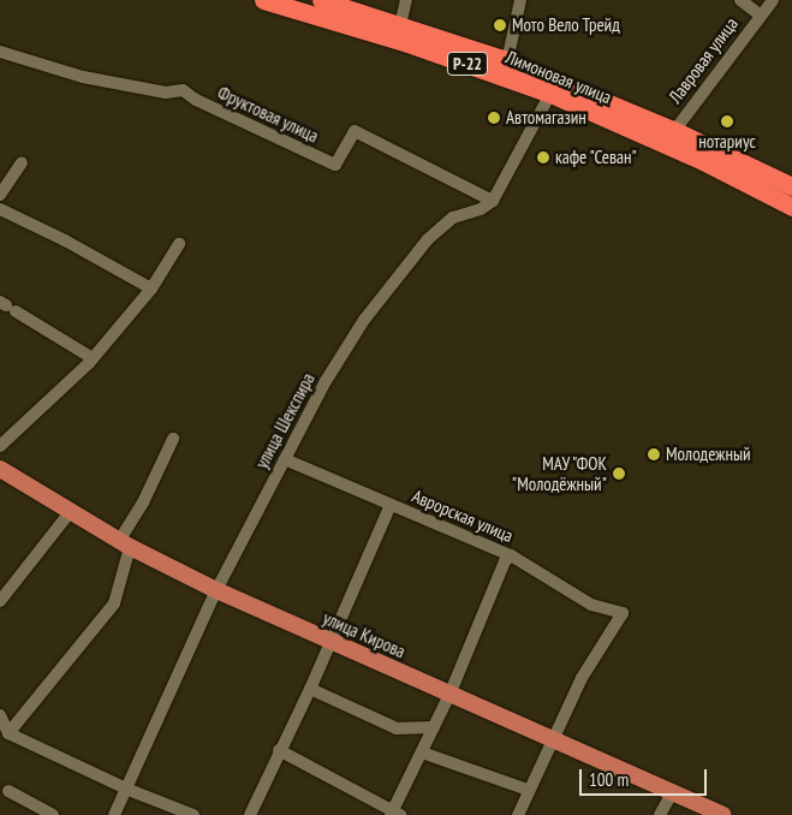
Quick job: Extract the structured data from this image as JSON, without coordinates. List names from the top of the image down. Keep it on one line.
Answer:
{"streets":{"highway":["Р-22","Лимоновая улица"],"main road":["улица Кирова"],"street":["Лавровая улица","Фруктовая улица","улица Шекспира","Аврорская улица"]},"crossings":[["Лавровая улица","Р-22"],["Лавровая улица","Лимоновая улица"],["Р-22","Лимоновая улица"],["Фруктовая улица","улица Шекспира"],["улица Шекспира","Аврорская улица"],["улица Шекспира","улица Кирова"],["Аврорская улица","улица Кирова"]],"places":["Мото Вело Трейд","Автомагазин","нотариус","кафе \"Севан\"","Молодежный","МАУ \"ФОК \"Молодёжный\""],"scale_bar":"100 m"}
